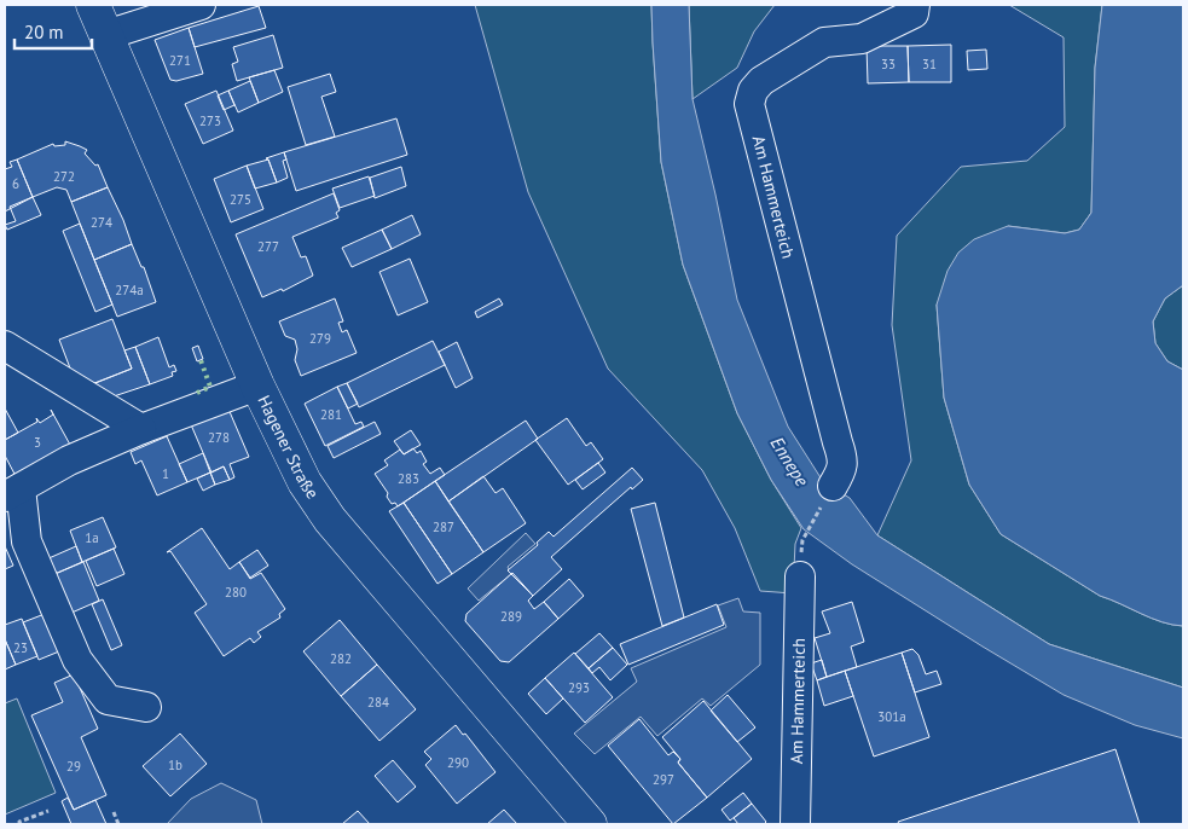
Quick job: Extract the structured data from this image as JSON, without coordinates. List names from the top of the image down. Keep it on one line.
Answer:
{"streets":{"main road":["Hagener Straße"],"street":["Am Hammerteich"]},"water":["Ennepe"],"house_numbers":["271","33","31","273","272","6","275","274","277","274a","279","281","278","3","1","283","287","1a","280","289","23","282","293","284","301a","290","1b","29","297"],"scale_bar":"20 m"}
